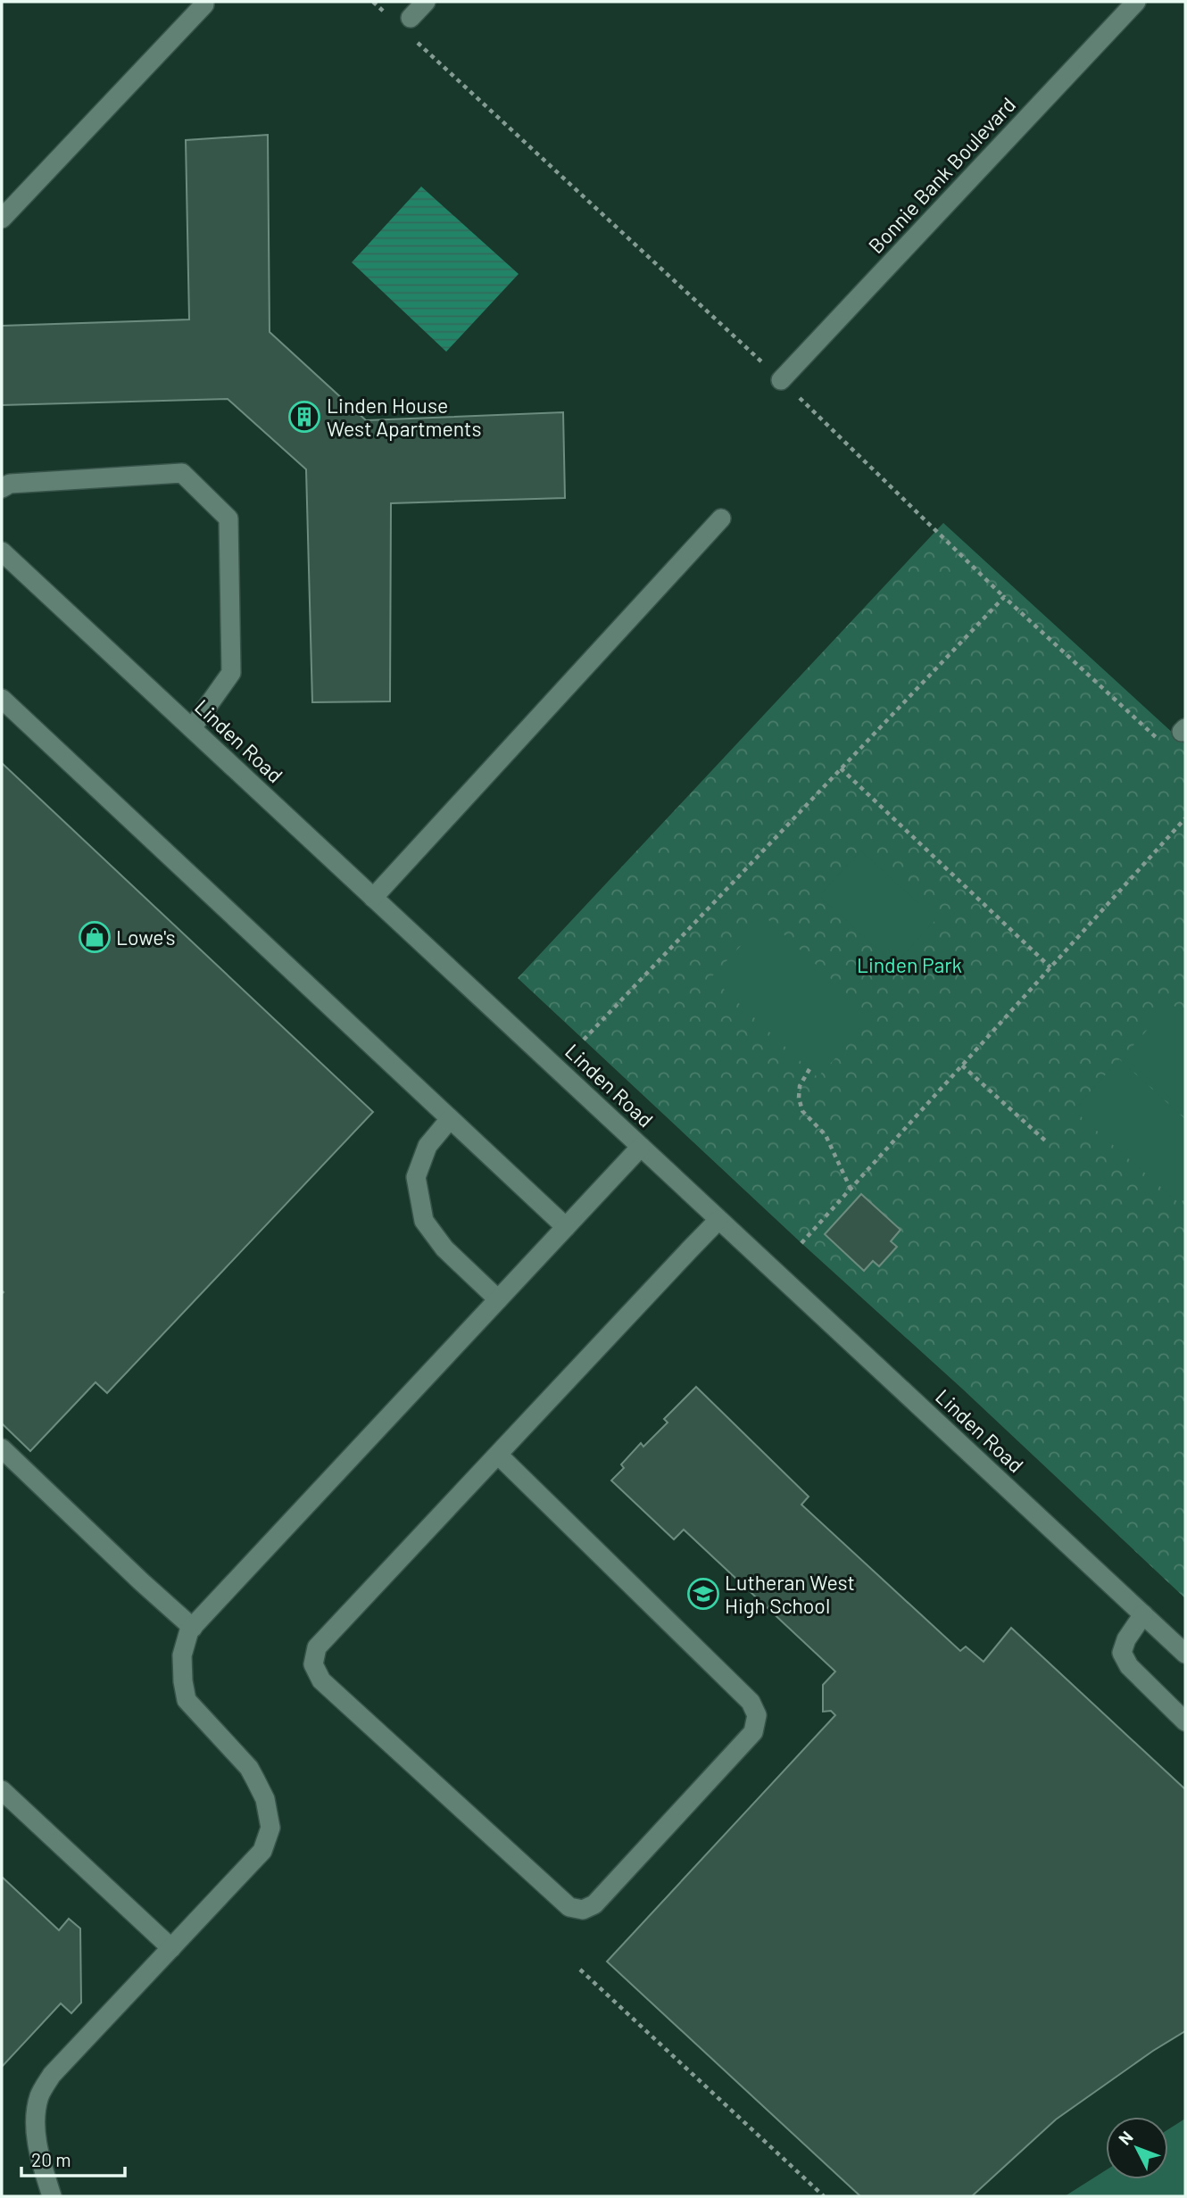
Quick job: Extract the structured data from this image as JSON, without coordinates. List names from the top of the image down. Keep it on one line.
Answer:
{"streets":{"street":["Bonnie Bank Boulevard","Linden Road"]},"parks":["Linden Park"],"places":{"building":["Linden House West Apartments"],"shop":["Lowe's"],"school or university":["Lutheran West High School"]},"scale_bar":"20 m","north":"top left"}
